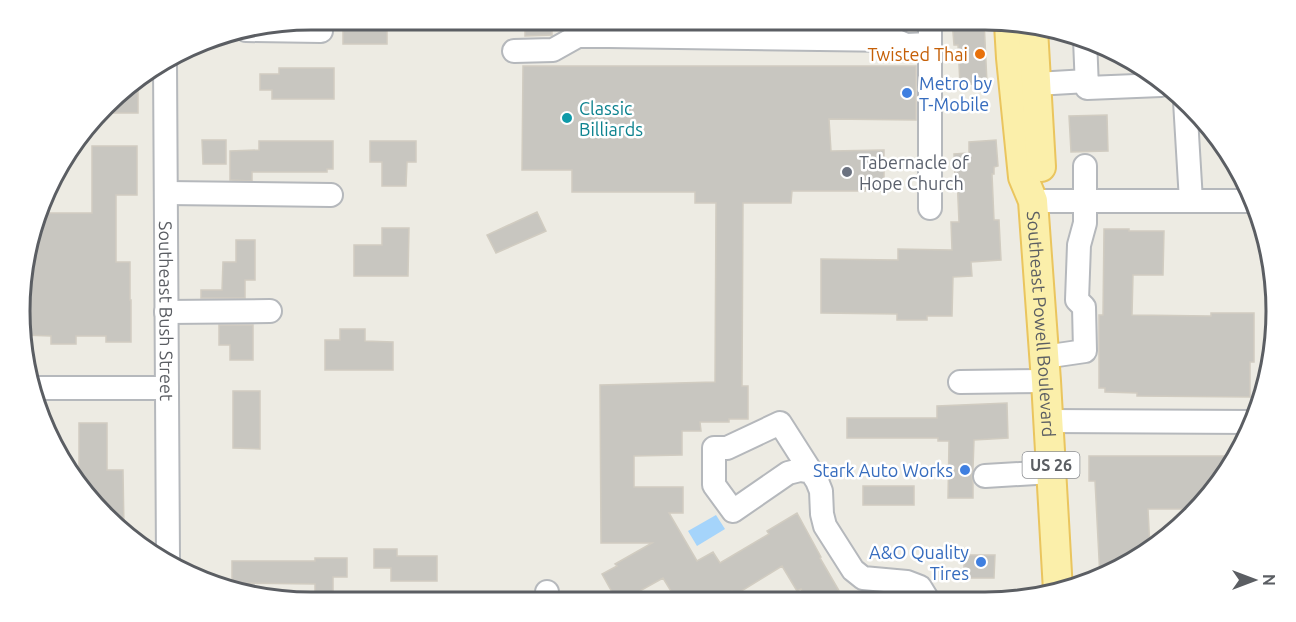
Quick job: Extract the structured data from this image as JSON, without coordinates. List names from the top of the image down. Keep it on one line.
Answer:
{"streets":{"main road":["Southeast Powell Boulevard","US 26"],"street":["Southeast Bush Street"]},"places":["Twisted Thai","Metro by T-Mobile","Classic Billiards","Tabernacle of Hope Church","Stark Auto Works","A&O Quality Tires"],"north":"right"}
